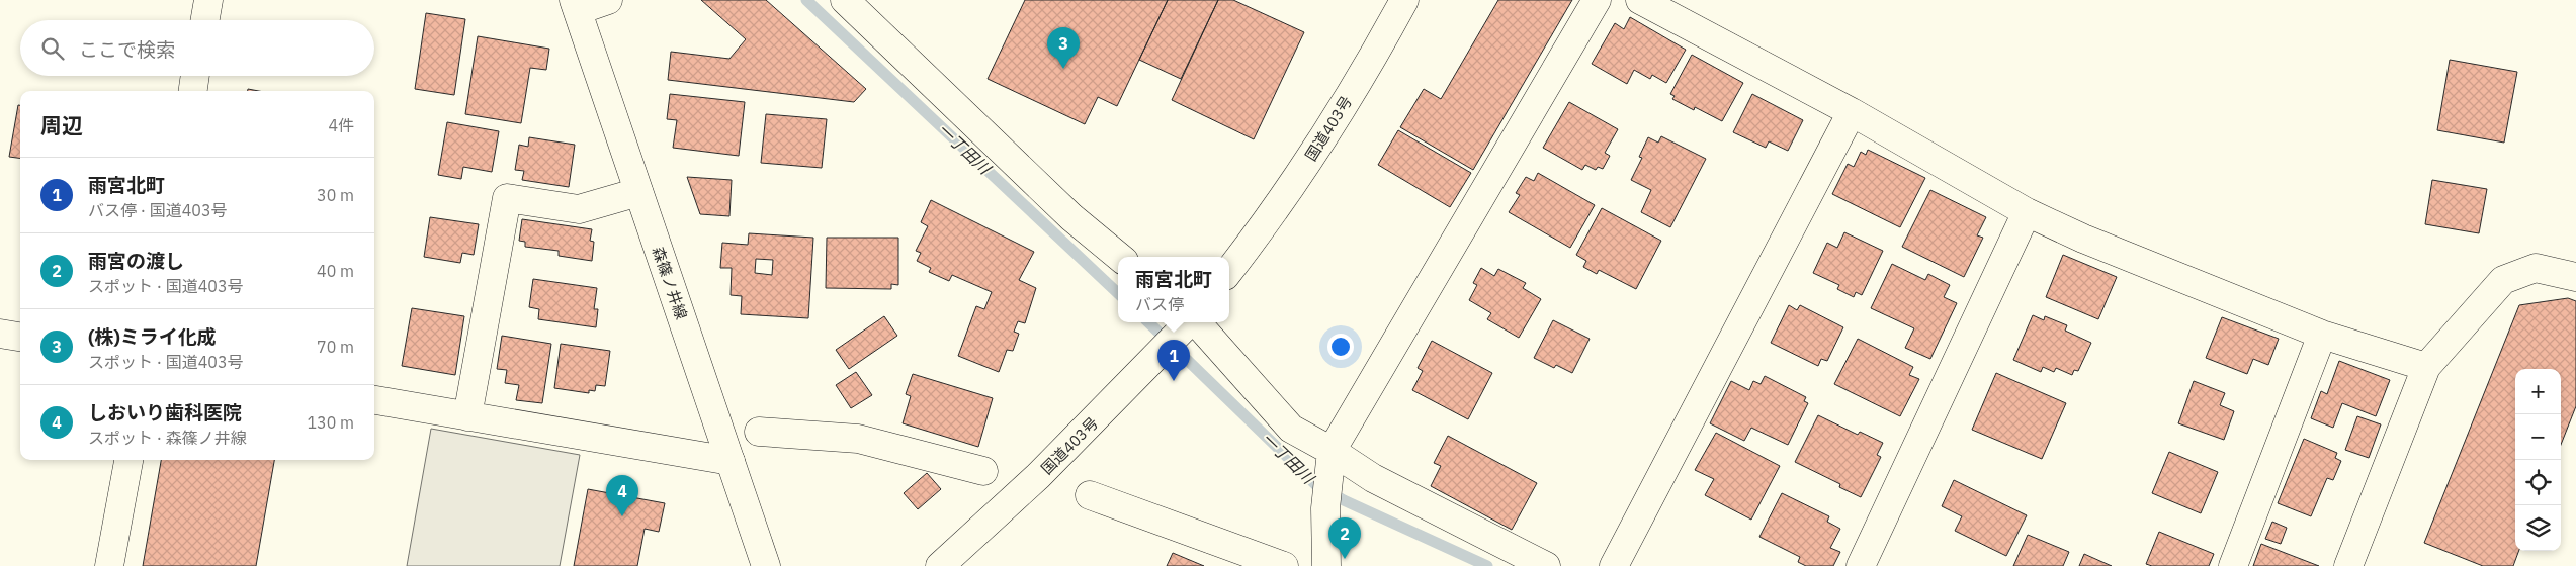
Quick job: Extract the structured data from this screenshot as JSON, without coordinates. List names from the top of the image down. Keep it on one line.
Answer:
{"streets":{"main road":["国道403号","森篠ノ井線"]},"water":["一丁田川"],"page":{"search":"ここで検索","pins":["3","1","4","2"],"heading":["周辺","4件"],"list":[{"mark":"1","name":"雨宮北町","note":"バス停 · 国道403号","value":"30 m"},{"mark":"2","name":"雨宮の渡し","note":"スポット · 国道403号","value":"40 m"},{"mark":"3","name":"(株)ミライ化成","note":"スポット · 国道403号","value":"70 m"},{"mark":"4","name":"しおいり歯科医院","note":"スポット · 森篠ノ井線","value":"130 m"}],"popup":["雨宮北町","バス停"],"map_buttons":["+","−"]}}
